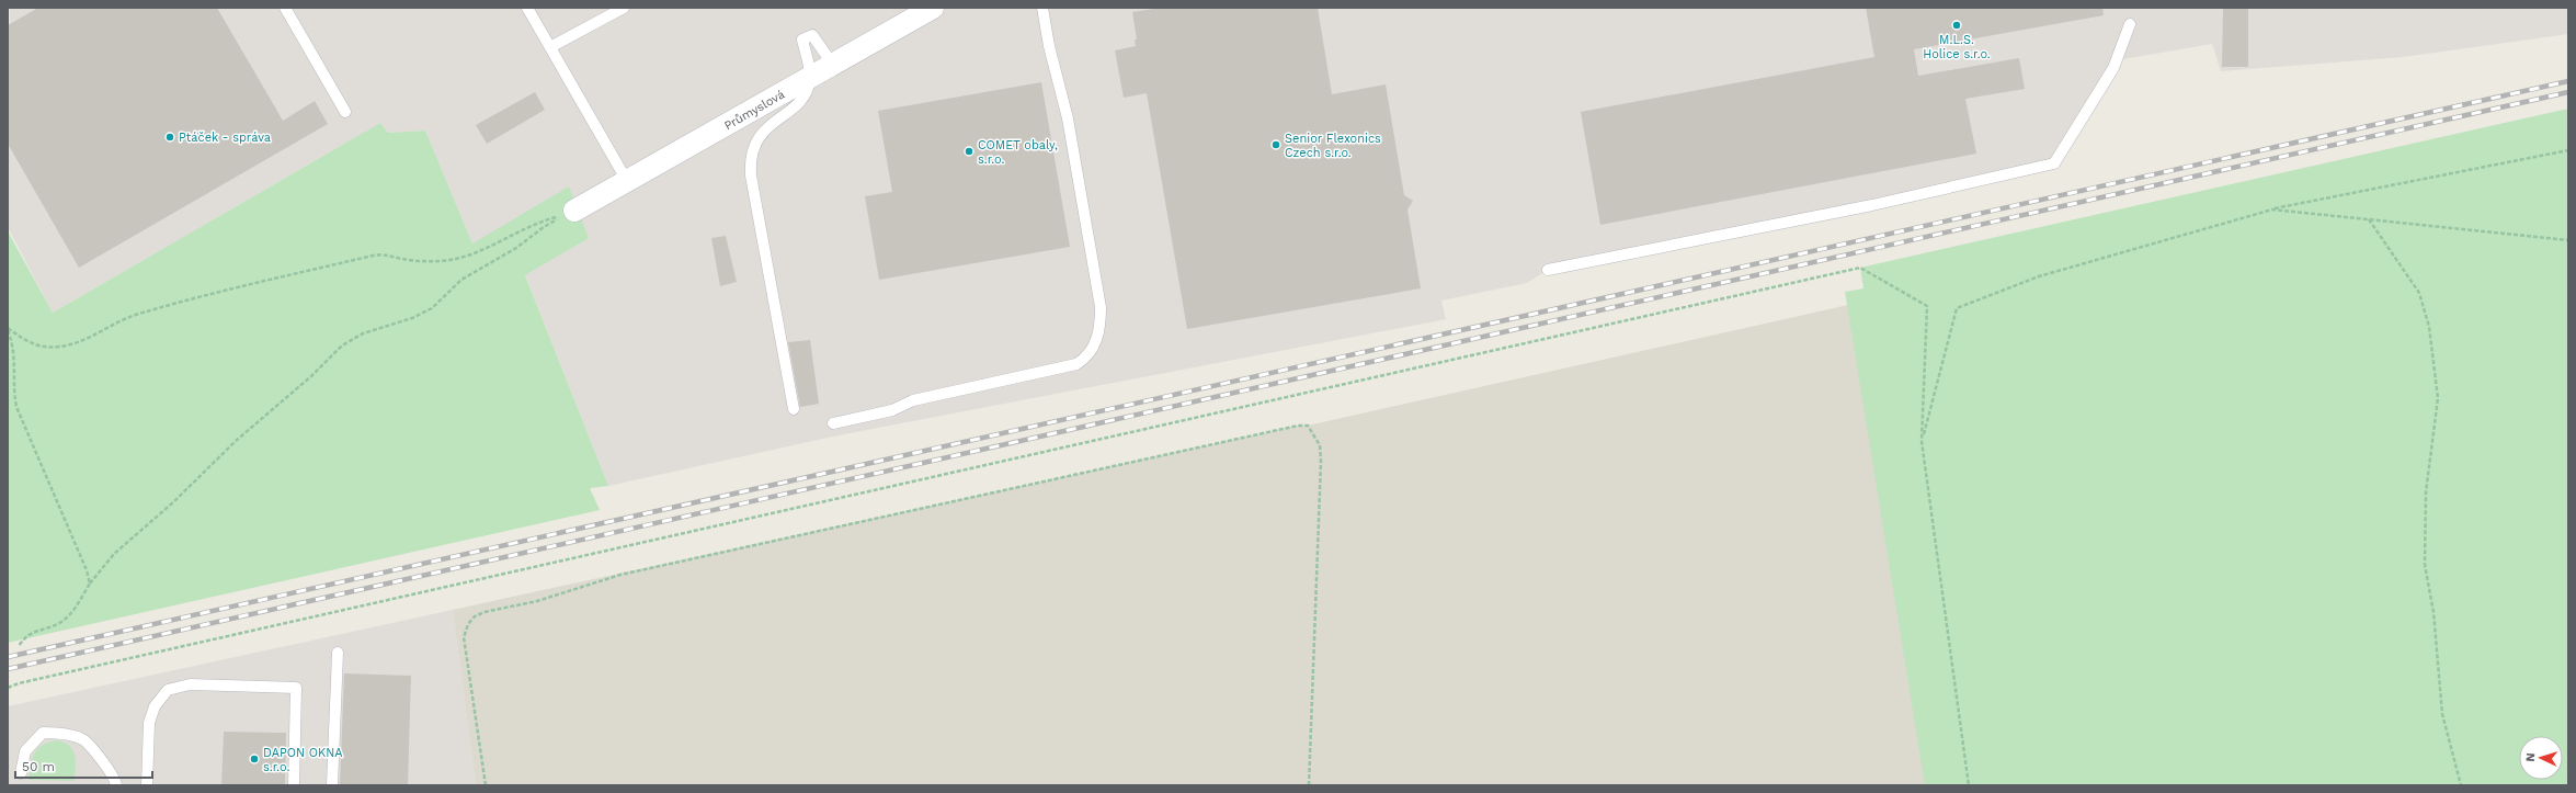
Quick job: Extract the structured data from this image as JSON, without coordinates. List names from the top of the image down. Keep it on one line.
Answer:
{"streets":{"street":["Průmyslová"]},"places":["M.L.S. Holice s.r.o.","Ptáček - správa","Senior Flexonics Czech s.r.o.","COMET obaly, s.r.o.","DAPON OKNA s.r.o."],"scale_bar":"50 m","north":"left"}
